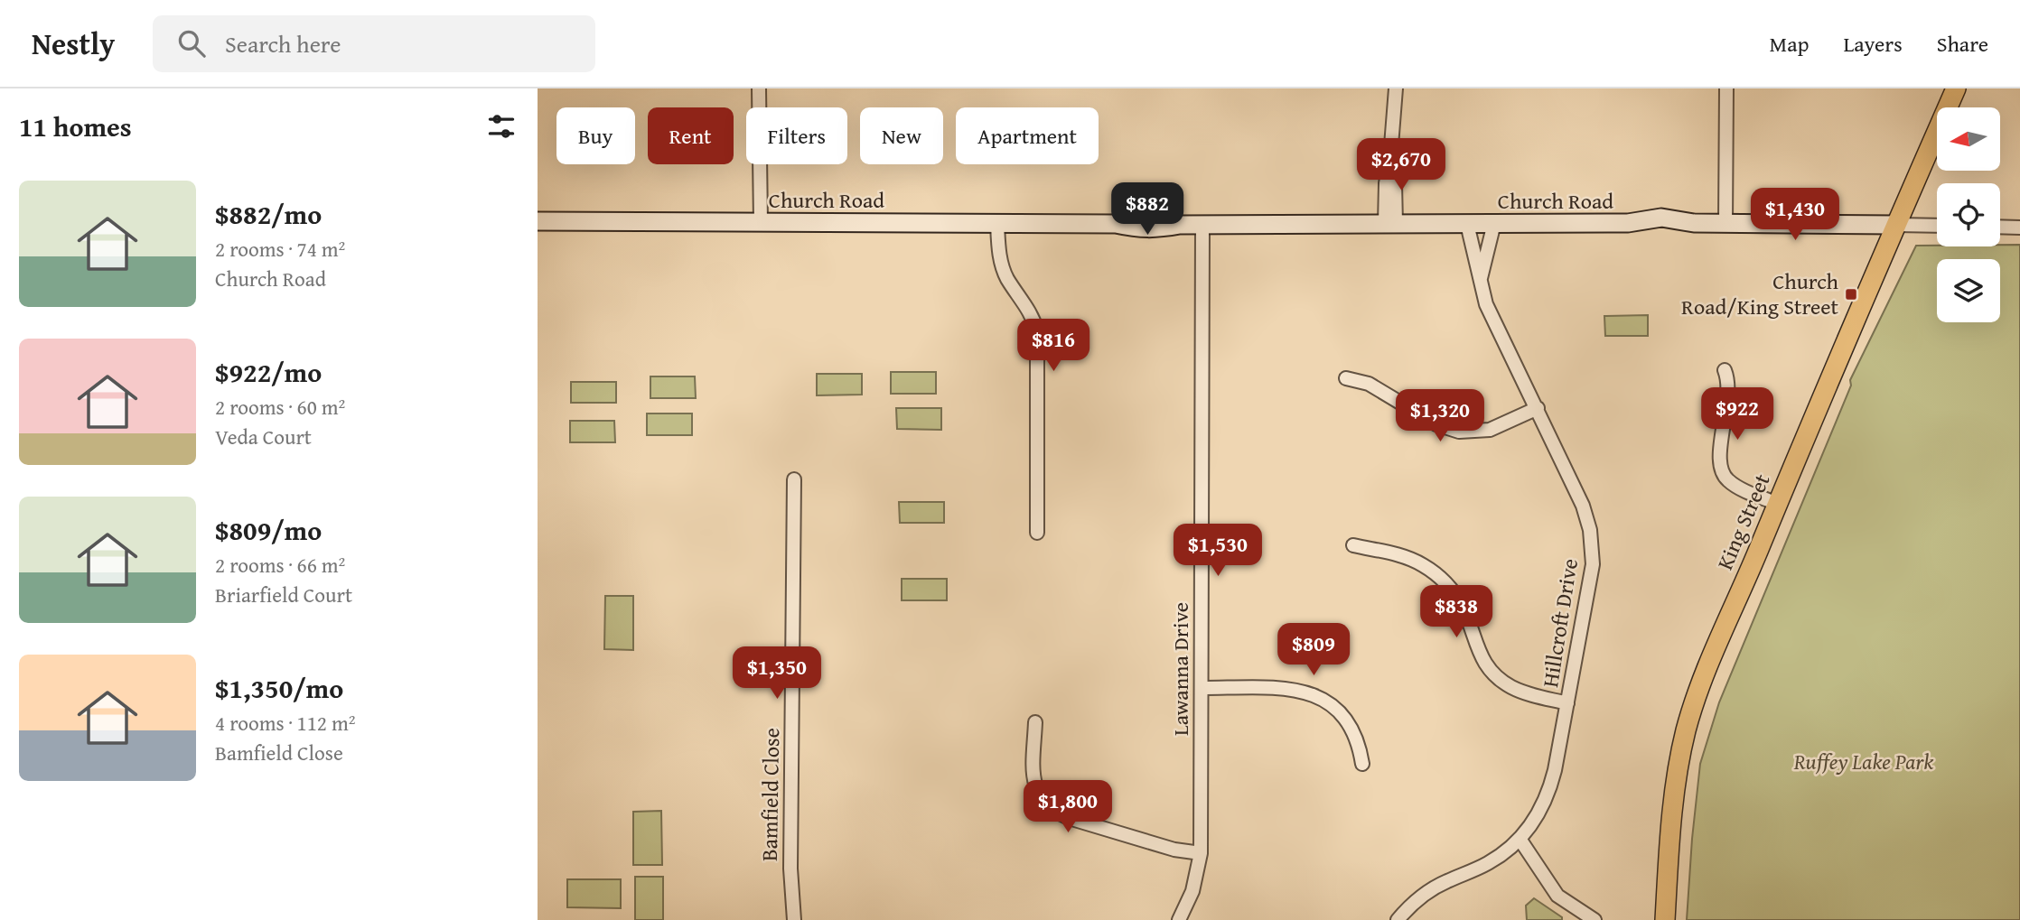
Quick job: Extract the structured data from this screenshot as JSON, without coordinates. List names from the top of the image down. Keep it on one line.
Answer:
{"streets":{"main road":["King Street"],"street":["Church Road","Hillcroft Drive","Lawanna Drive","Bamfield Close"]},"crossings":[["Church Road","King Street"],["Church Road","Hillcroft Drive"],["Church Road","Lawanna Drive"]],"parks":["Ruffey Lake Park"],"places":{"transit":["Church Road/King Street"]},"north":"left","page":{"header":"Nestly","search":"Search here","nav":["Map","Layers","Share"],"heading":"11 homes","chip":["Buy","Rent","Filters","New","Apartment"],"price":["$2,670","$882","$1,430","$816","$922","$1,320","$1,530","$838","$809","$1,350","$1,800"],"list":[{"name":"$882/mo","note":"2 rooms · 74 m² · Church Road"},{"name":"$922/mo","note":"2 rooms · 60 m² · Veda Court"},{"name":"$809/mo","note":"2 rooms · 66 m² · Briarfield Court"},{"name":"$1,350/mo","note":"4 rooms · 112 m² · Bamfield Close"}]}}
